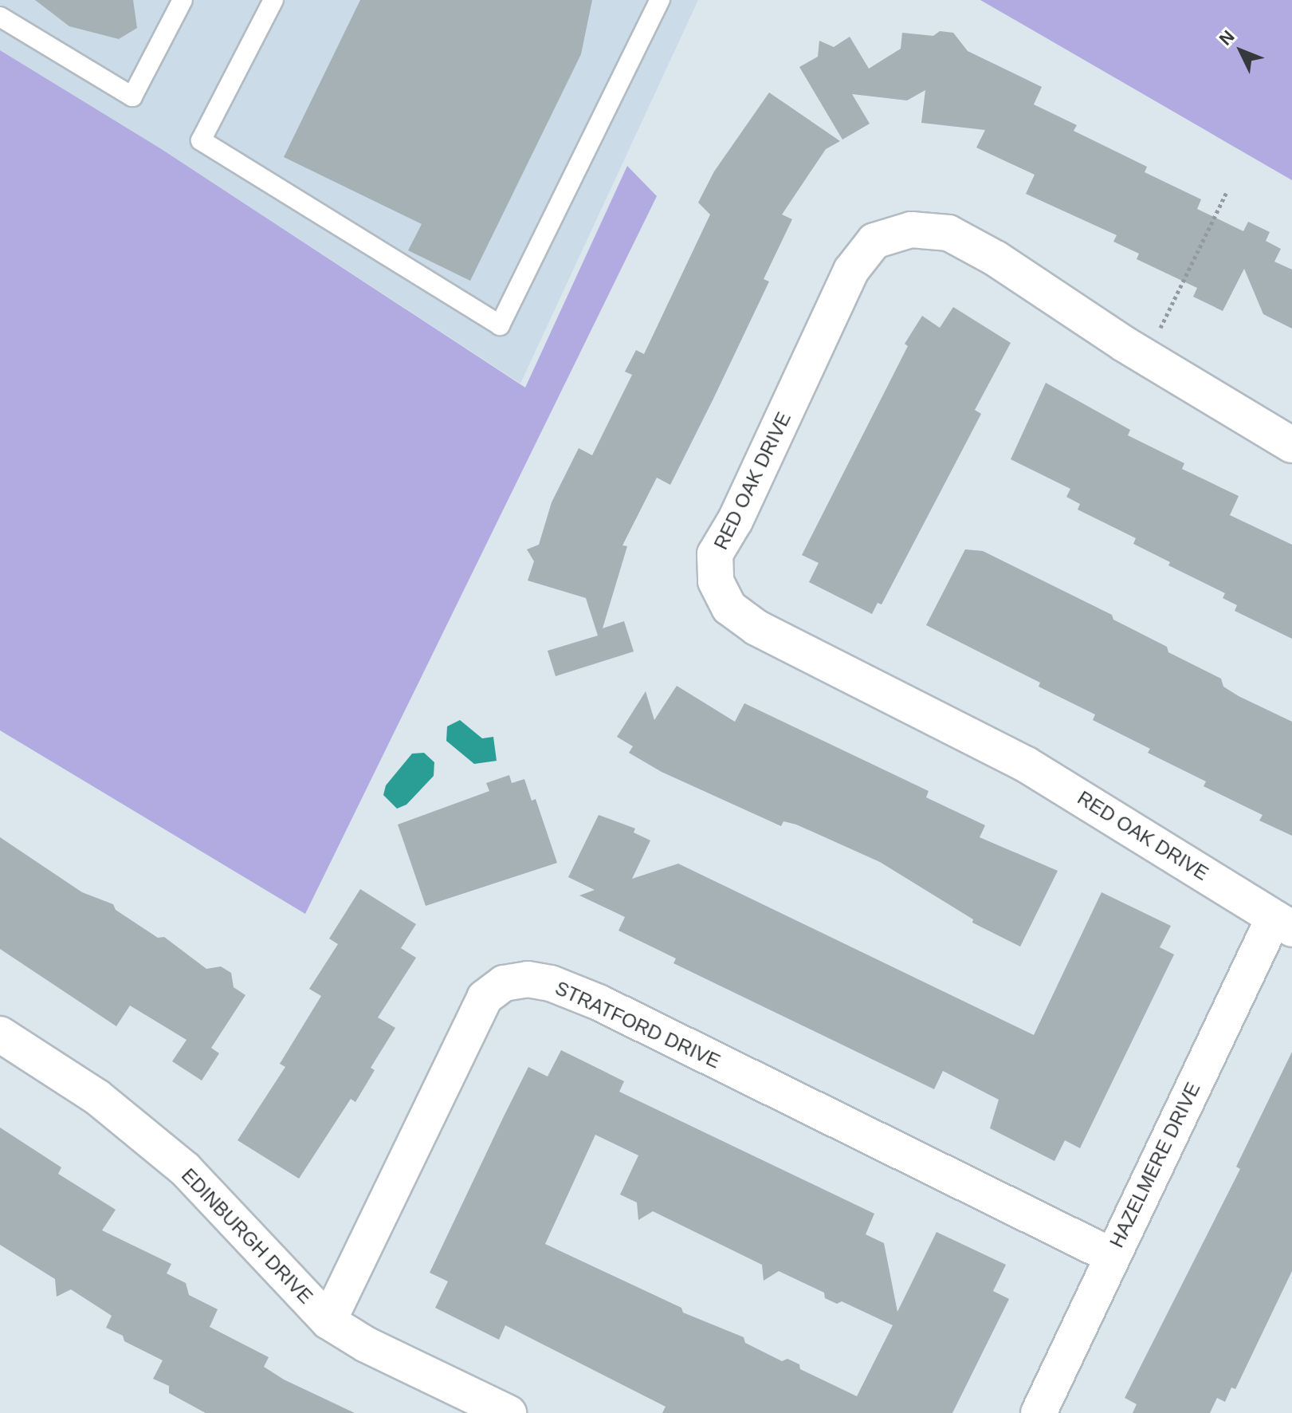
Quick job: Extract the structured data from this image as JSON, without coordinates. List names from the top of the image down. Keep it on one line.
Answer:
{"streets":{"street":["RED OAK DRIVE","STRATFORD DRIVE","HAZELMERE DRIVE","EDINBURGH DRIVE"]},"crossings":[["RED OAK DRIVE","HAZELMERE DRIVE"],["STRATFORD DRIVE","HAZELMERE DRIVE"],["STRATFORD DRIVE","EDINBURGH DRIVE"]],"north":"top left"}
